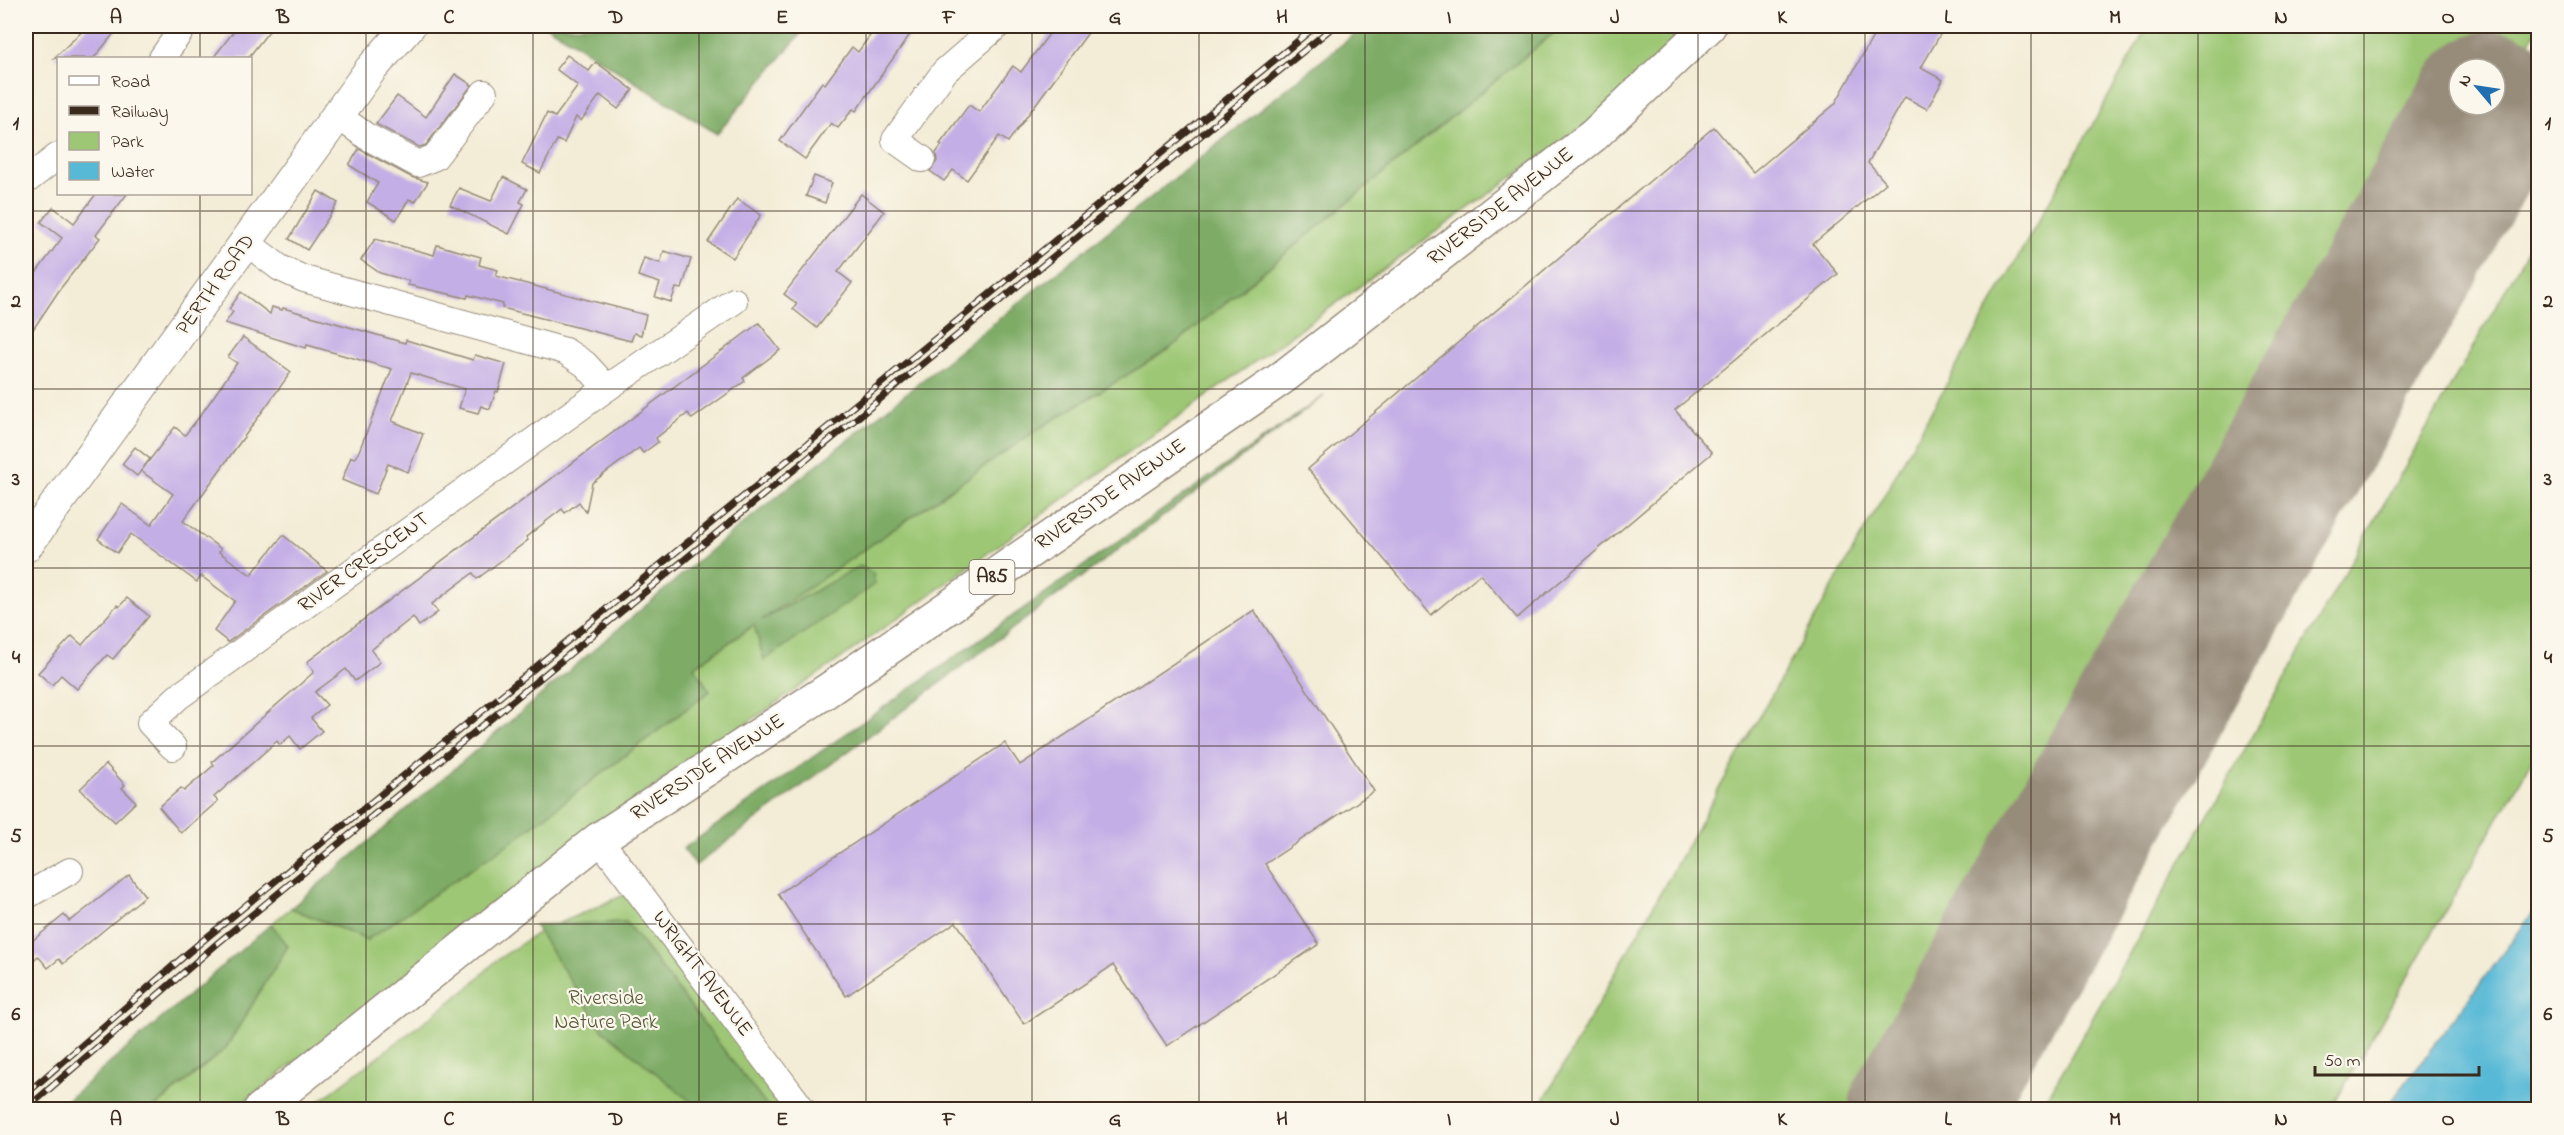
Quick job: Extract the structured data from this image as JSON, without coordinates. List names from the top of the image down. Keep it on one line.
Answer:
{"streets":{"main road":["RIVERSIDE AVENUE","A85"],"street":["PERTH ROAD","RIVER CRESCENT","WRIGHT AVENUE"]},"crossings":[["RIVERSIDE AVENUE","WRIGHT AVENUE"]],"parks":["Riverside Nature Park"],"legend":["Road","Railway","Park","Water"],"scale_bar":"50 m","north":"top left","grid":{"columns":["A","B","C","D","E","F","G","H","I","J","K","L","M","N","O"],"rows":["1","2","3","4","5","6"]}}
